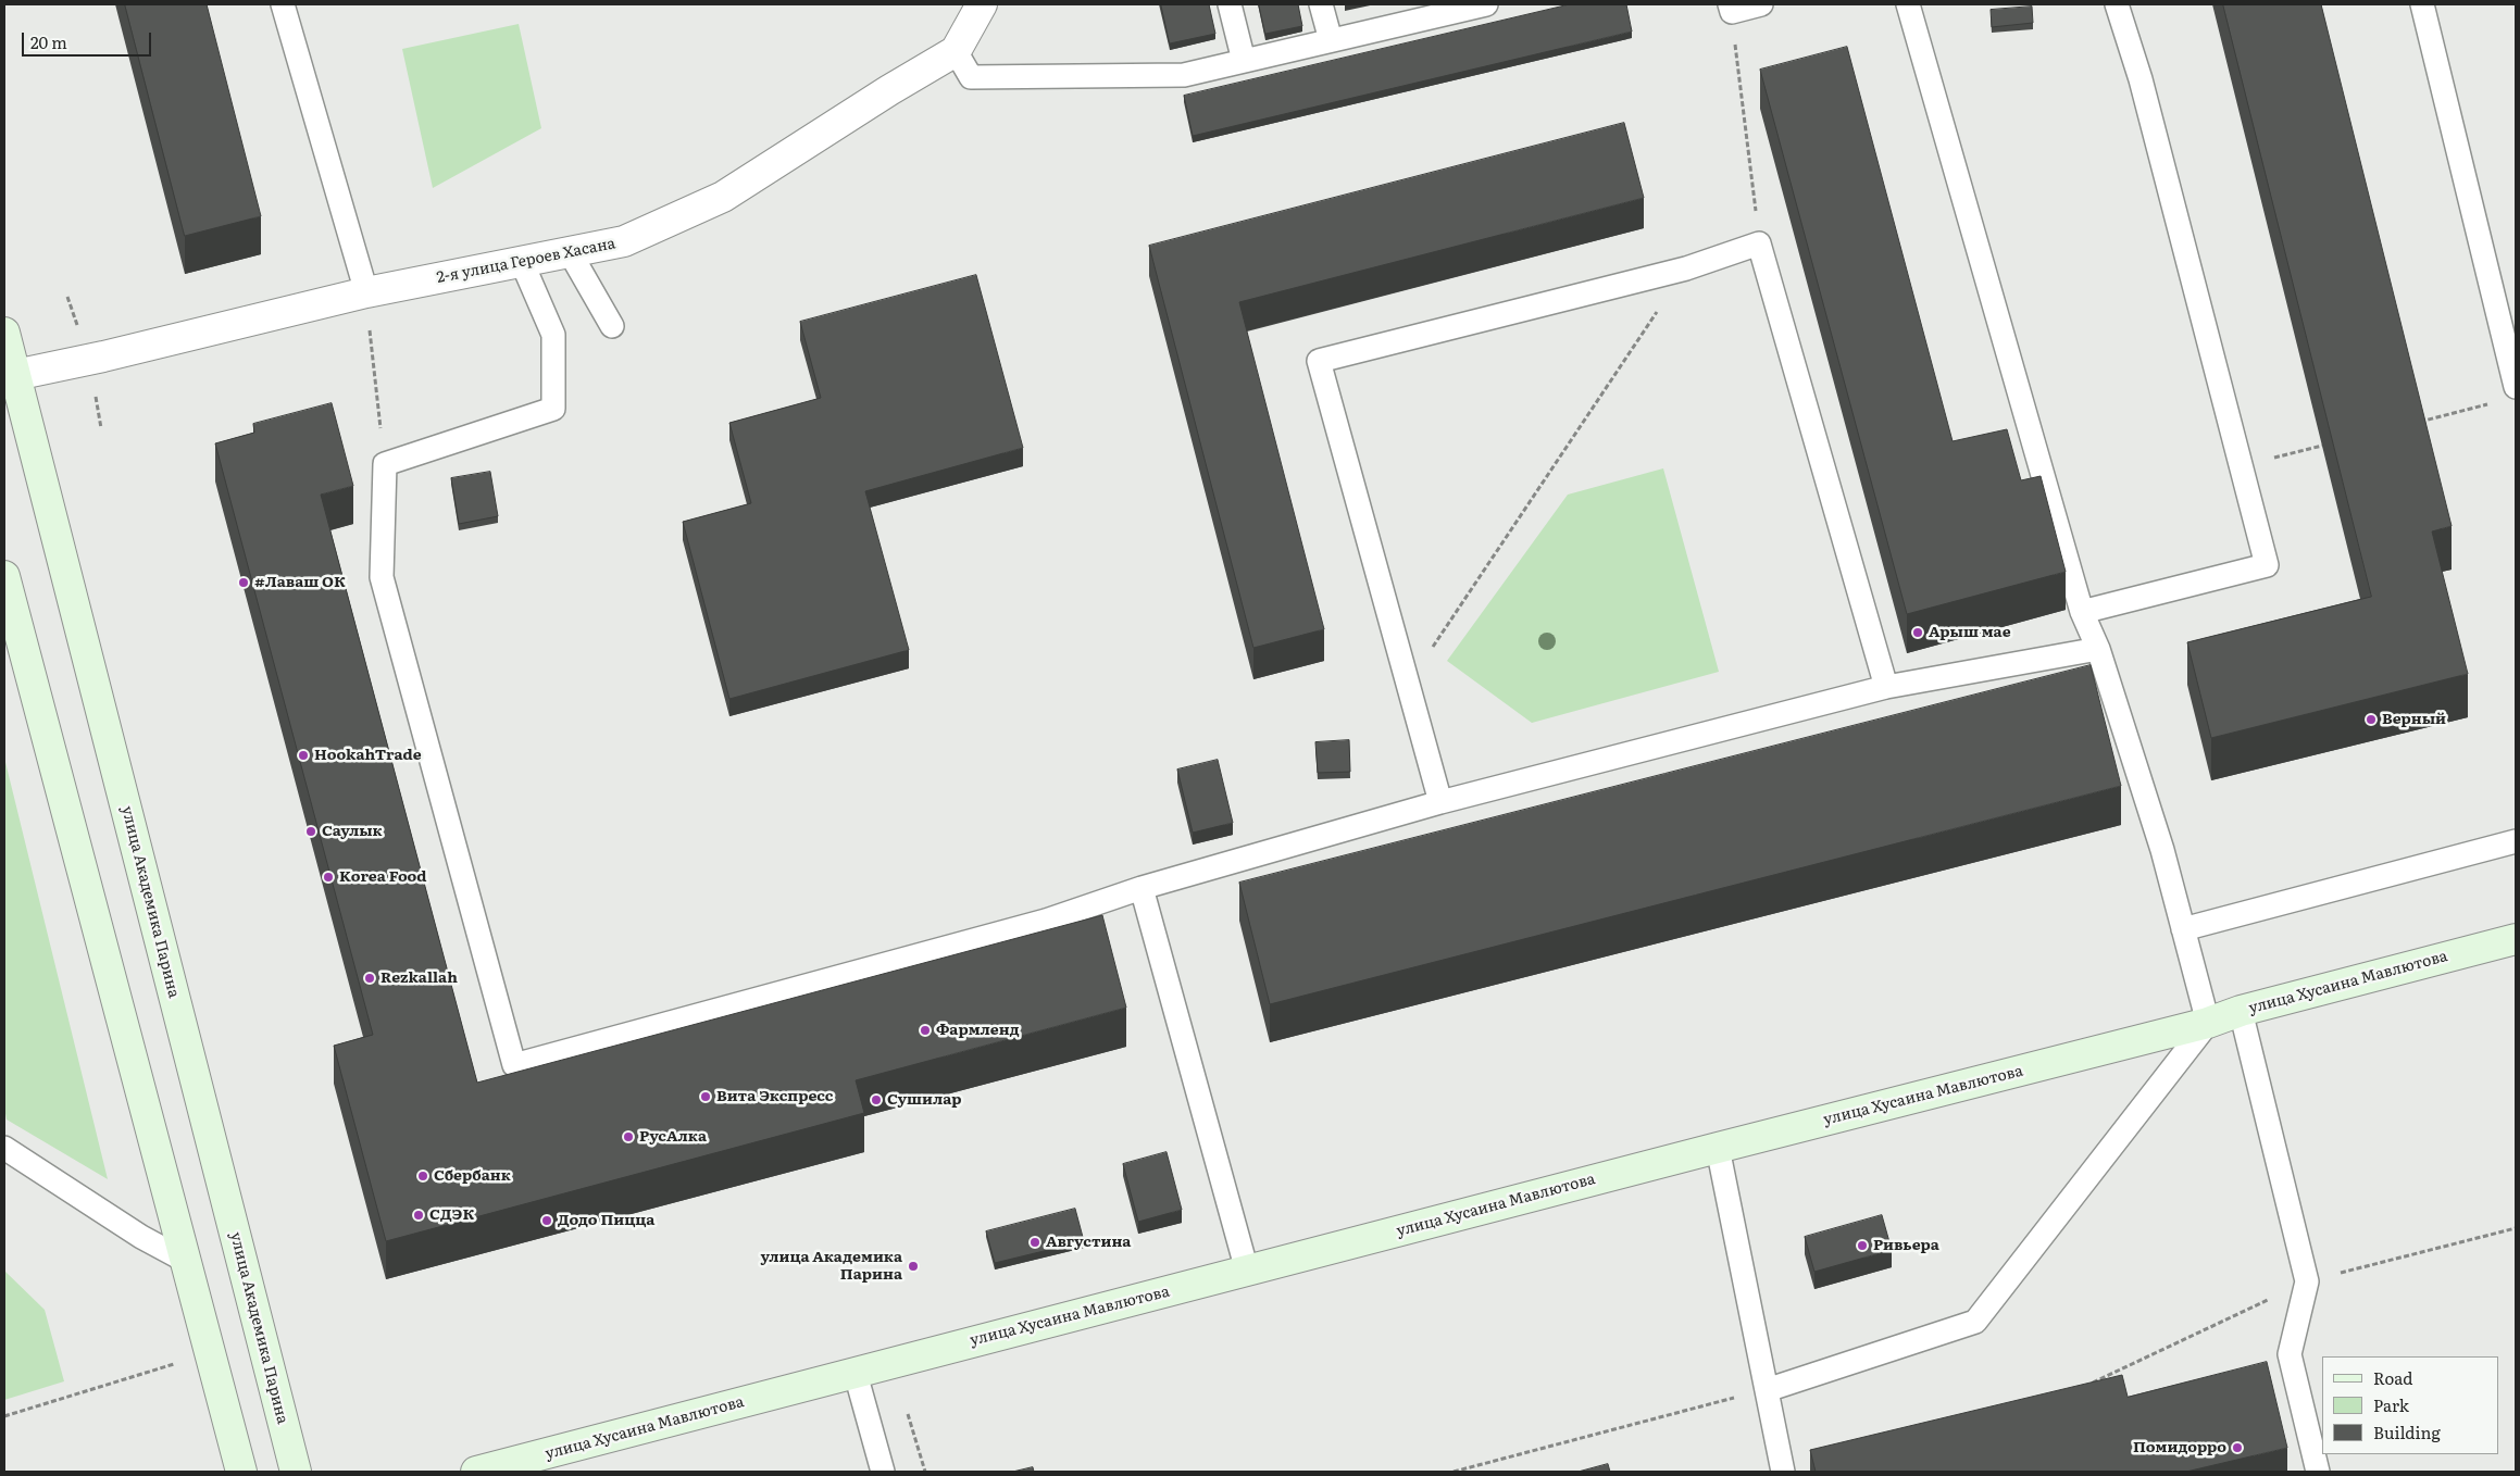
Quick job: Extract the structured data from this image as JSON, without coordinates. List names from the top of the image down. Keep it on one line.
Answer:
{"streets":{"street":["2-я улица Героев Хасана","улица Академика Парина","улица Хусаина Мавлютова"]},"crossings":[["2-я улица Героев Хасана","улица Академика Парина"]],"places":["#Лаваш ОК","Арыш мае","Верный","HookahTrade","Саулык","Korea Food","Rezkallah","Фармленд","Вита Экспресс","Сушилар","РусАлка","Сбербанк","СДЭК","Додо Пицца","Августина","Ривьера","улица Академика Парина","Помидорро"],"legend":["Road","Park","Building"],"scale_bar":"20 m"}
